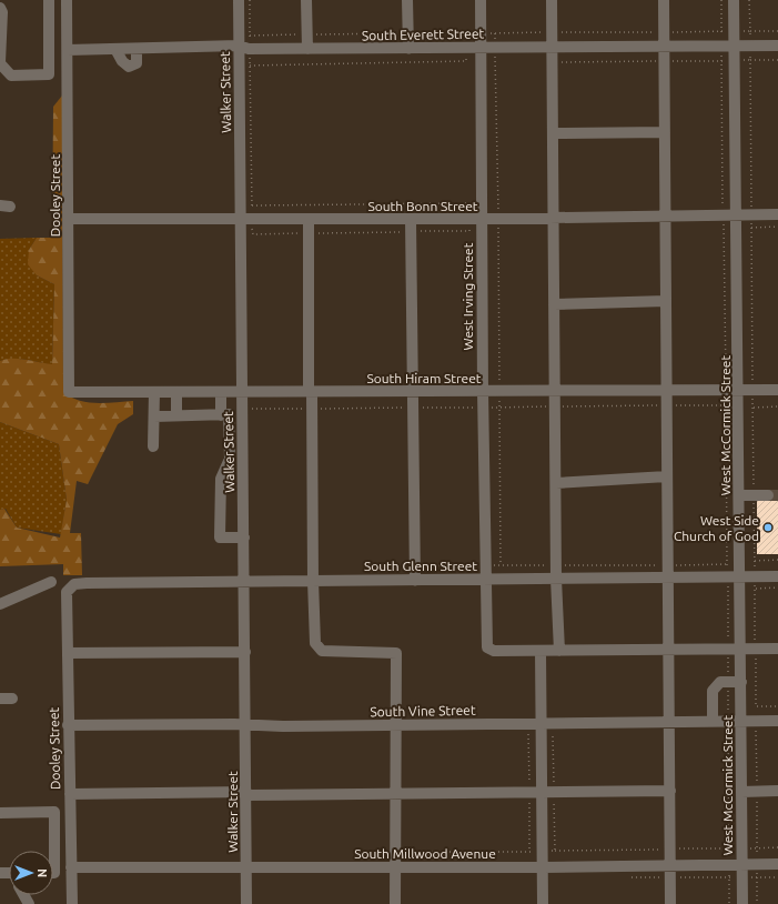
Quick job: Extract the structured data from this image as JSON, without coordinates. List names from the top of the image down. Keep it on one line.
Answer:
{"streets":{"street":["South Everett Street","Walker Street","Dooley Street","South Bonn Street","West Irving Street","South Hiram Street","West McCormick Street","South Glenn Street","South Vine Street","South Millwood Avenue"]},"crossings":[["South Everett Street","Walker Street"],["South Everett Street","Dooley Street"],["South Everett Street","West Irving Street"],["South Everett Street","West McCormick Street"],["Walker Street","South Bonn Street"],["Walker Street","South Hiram Street"],["Walker Street","South Glenn Street"],["Walker Street","South Vine Street"],["Walker Street","South Millwood Avenue"],["Dooley Street","South Bonn Street"],["Dooley Street","South Hiram Street"],["Dooley Street","South Glenn Street"],["Dooley Street","South Vine Street"],["Dooley Street","South Millwood Avenue"],["South Bonn Street","West Irving Street"],["South Bonn Street","West McCormick Street"],["West Irving Street","South Hiram Street"],["West Irving Street","South Glenn Street"],["South Hiram Street","West McCormick Street"],["West McCormick Street","South Glenn Street"],["West McCormick Street","South Vine Street"],["West McCormick Street","South Millwood Avenue"]],"places":["West Side Church of God"],"north":"right"}
